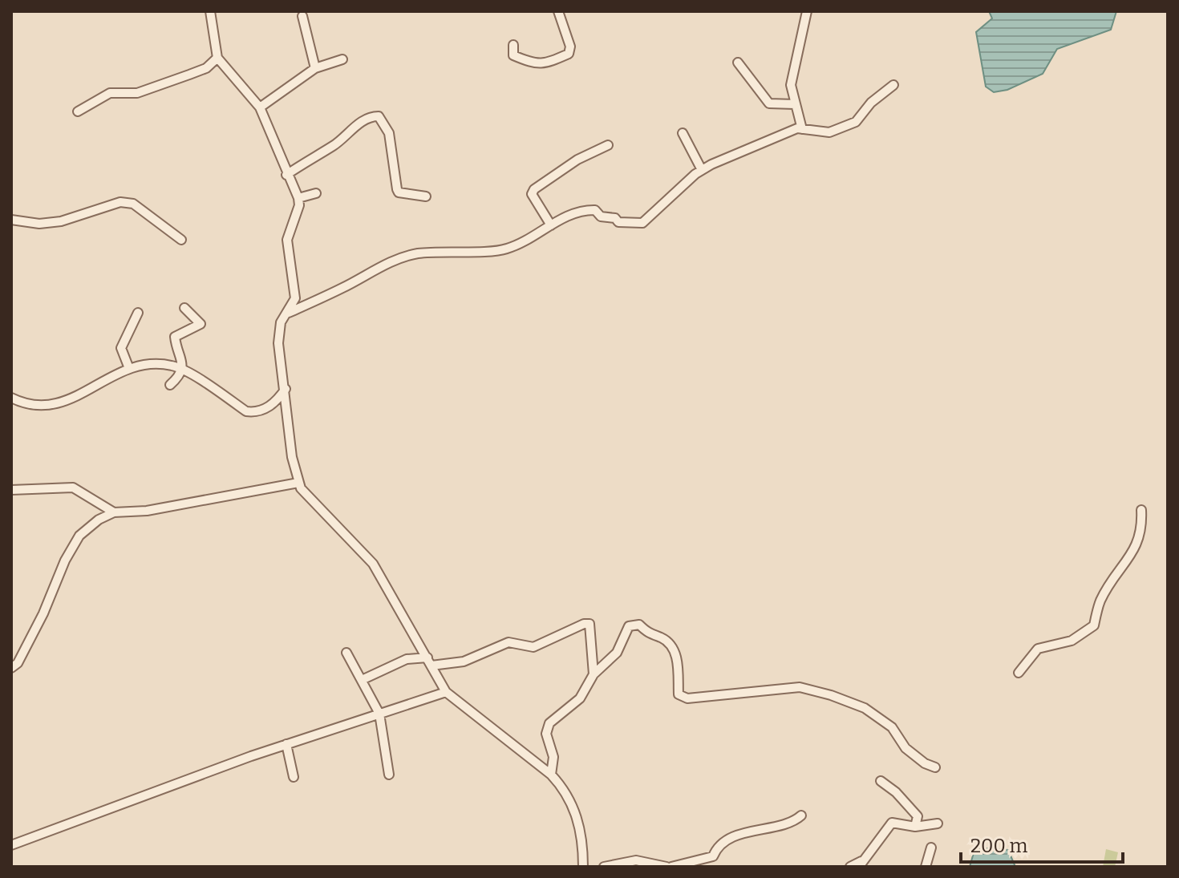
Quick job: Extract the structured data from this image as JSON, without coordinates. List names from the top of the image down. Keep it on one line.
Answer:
{"scale_bar":"200 m"}
